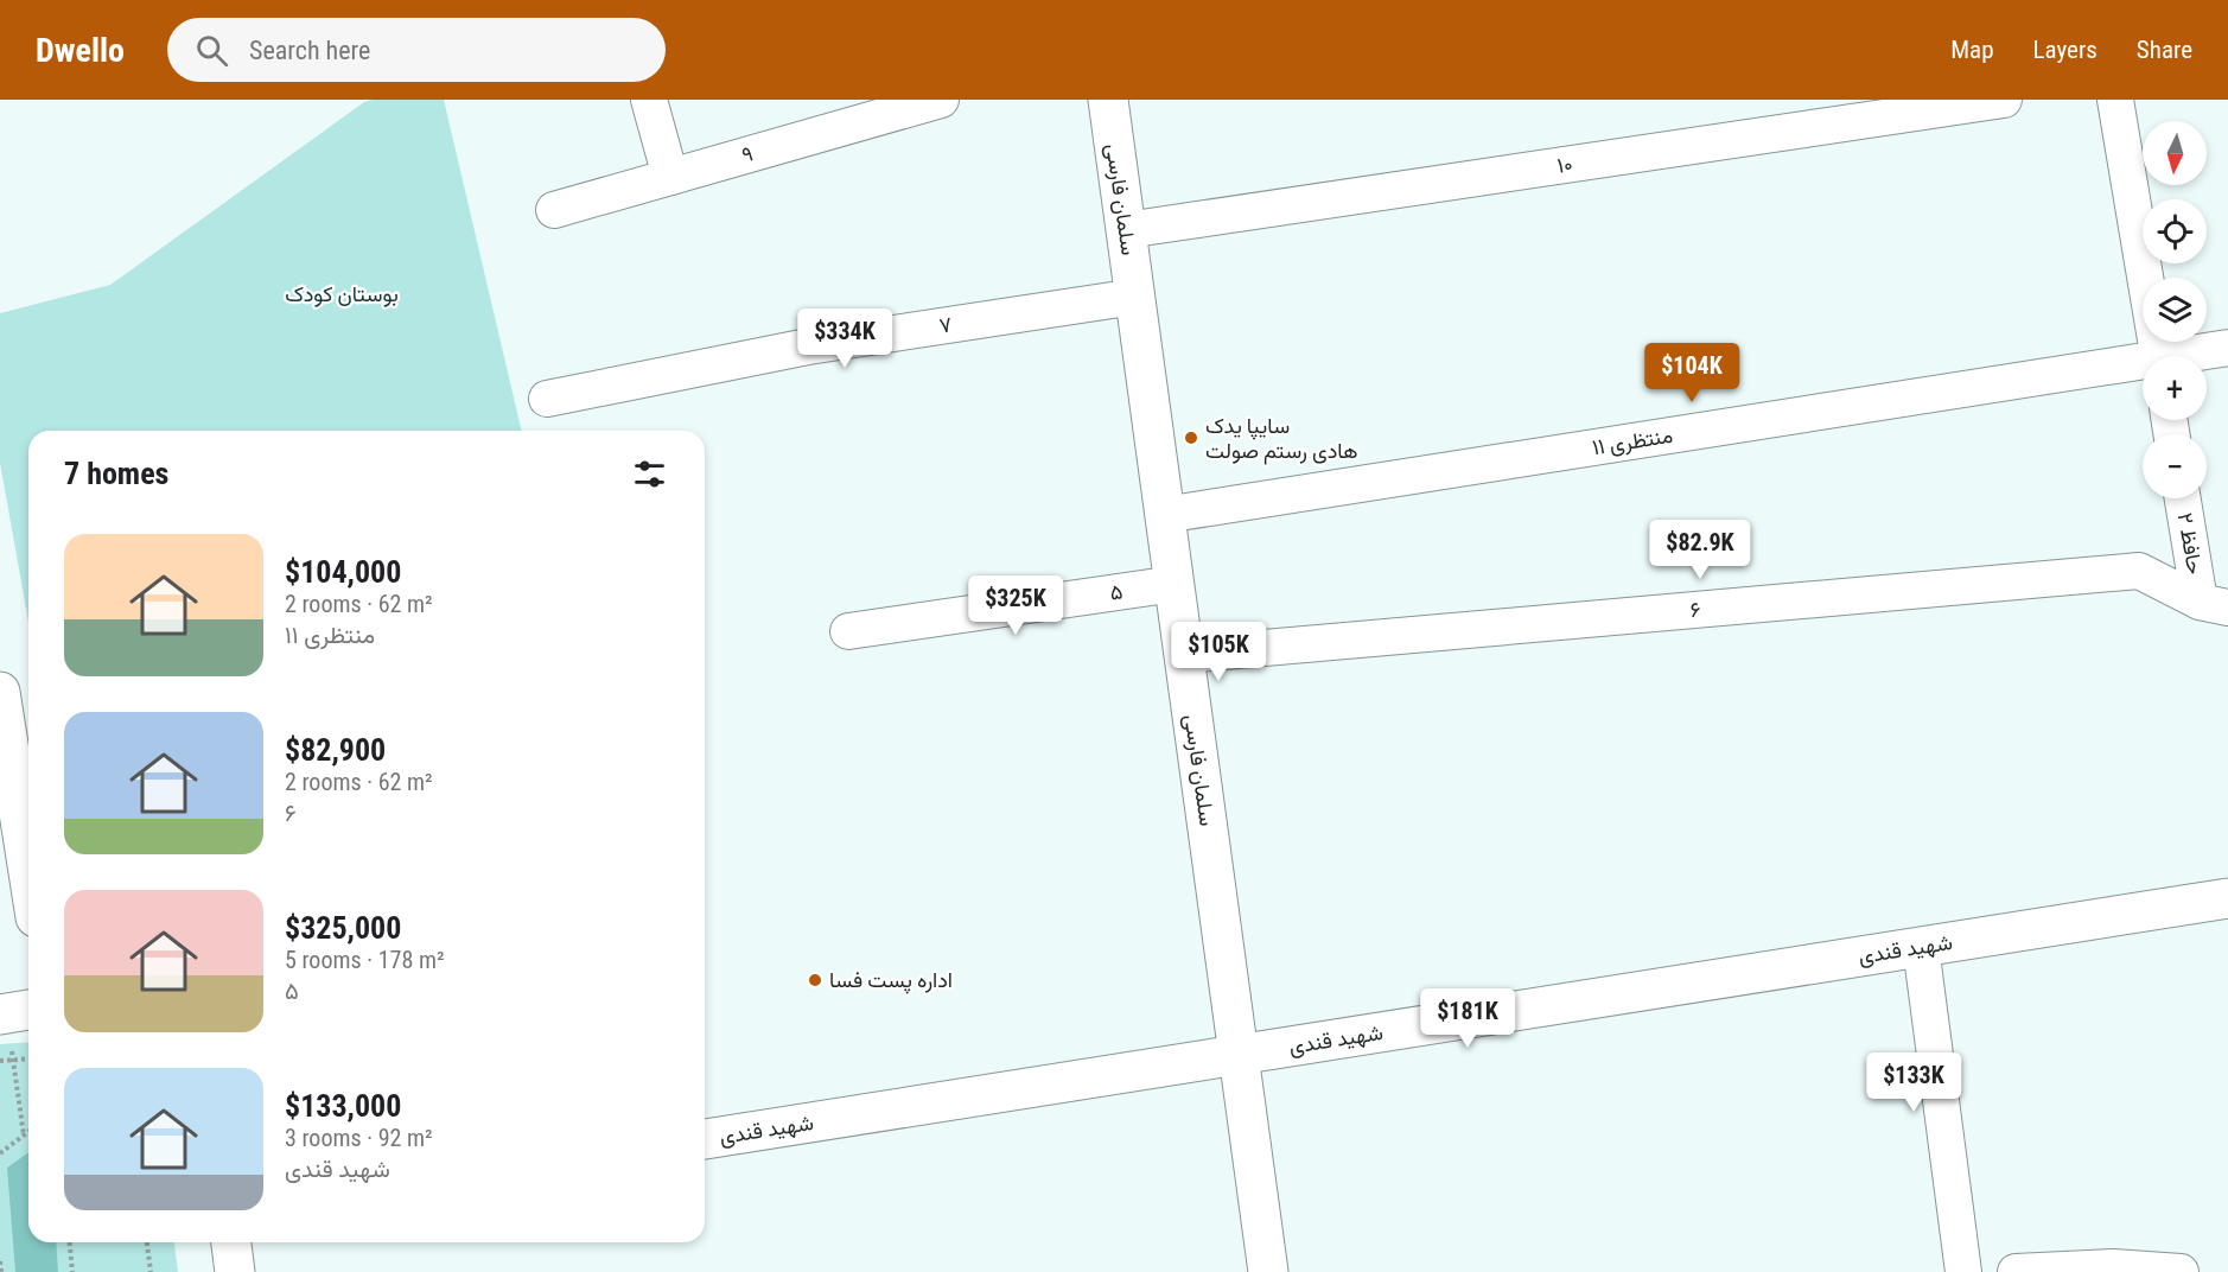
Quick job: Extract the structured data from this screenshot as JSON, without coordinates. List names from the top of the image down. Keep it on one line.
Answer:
{"streets":{"street":["۹","۱۰","سلمان فارسی","۷","منتظری ۱۱","حافظ ۲","۵","۶","شهید قندی"]},"crossings":[["۱۰","سلمان فارسی"],["سلمان فارسی","۷"],["سلمان فارسی","منتظری ۱۱"],["سلمان فارسی","۵"],["سلمان فارسی","۶"],["سلمان فارسی","شهید قندی"],["حافظ ۲","۶"]],"parks":["بوستان کودک"],"places":["سایپا یدک هادی رستم صولت","اداره پست فسا"],"north":"bottom","page":{"header":"Dwello","search":"Search here","nav":["Map","Layers","Share"],"map_buttons":["+","−"],"price":["$334K","$104K","$82.9K","$325K","$105K","$181K","$133K"],"heading":"7 homes","list":[{"name":"$104,000","note":"2 rooms · 62 m² · منتظری ۱۱"},{"name":"$82,900","note":"2 rooms · 62 m² · ۶"},{"name":"$325,000","note":"5 rooms · 178 m² · ۵"},{"name":"$133,000","note":"3 rooms · 92 m² · شهید قندی"}]}}
